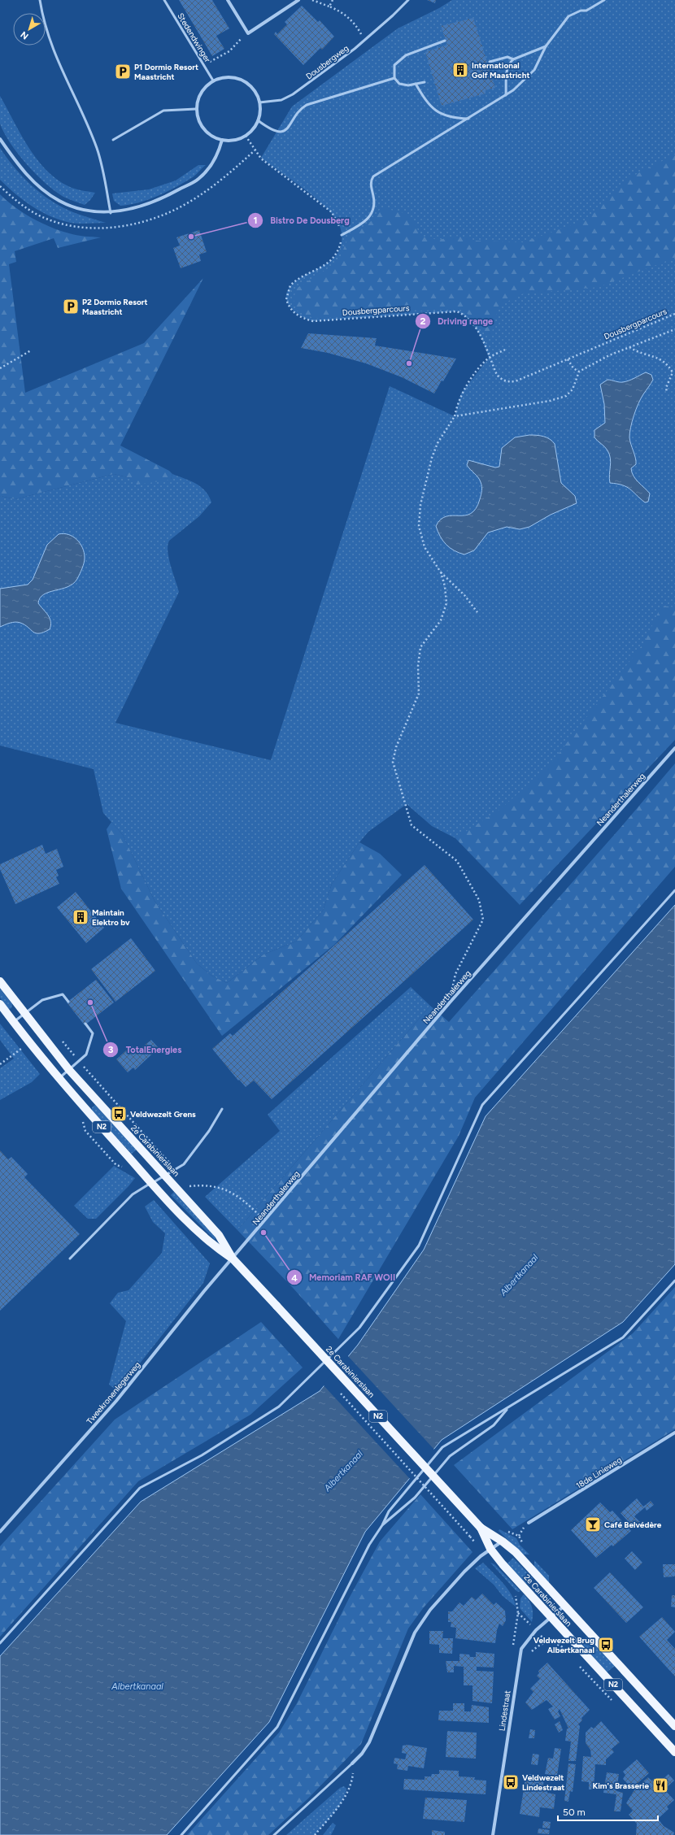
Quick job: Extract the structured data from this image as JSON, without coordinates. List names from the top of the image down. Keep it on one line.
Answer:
{"streets":{"main road":["N2","2e Carabinierslaan"],"street":["Neanderthalerweg","Tweekronenlegerweg","18de Linieweg","Lindestraat"],"lane":["Stedendwinger","Dousbergweg"],"path":["Dousbergparcours"]},"crossings":[["Stedendwinger","Dousbergweg"],["Neanderthalerweg","2e Carabinierslaan"],["Neanderthalerweg","Tweekronenlegerweg"],["2e Carabinierslaan","Tweekronenlegerweg"],["2e Carabinierslaan","Lindestraat"]],"water":["Albertkanaal"],"places":{"building":["International Golf Maastricht","Maintain Elektro bv"],"parking":["P1 Dormio Resort Maastricht","P2 Dormio Resort Maastricht"],"other":["Bistro De Dousberg","Driving range","TotalEnergies","Memoriam RAF WOII"],"bus stop":["Veldwezelt Grens","Veldwezelt Brug Albertkanaal","Veldwezelt Lindestraat"],"bar":["Café Belvédère"],"restaurant":["Kim's Brasserie"]},"scale_bar":"50 m","north":"bottom left"}
